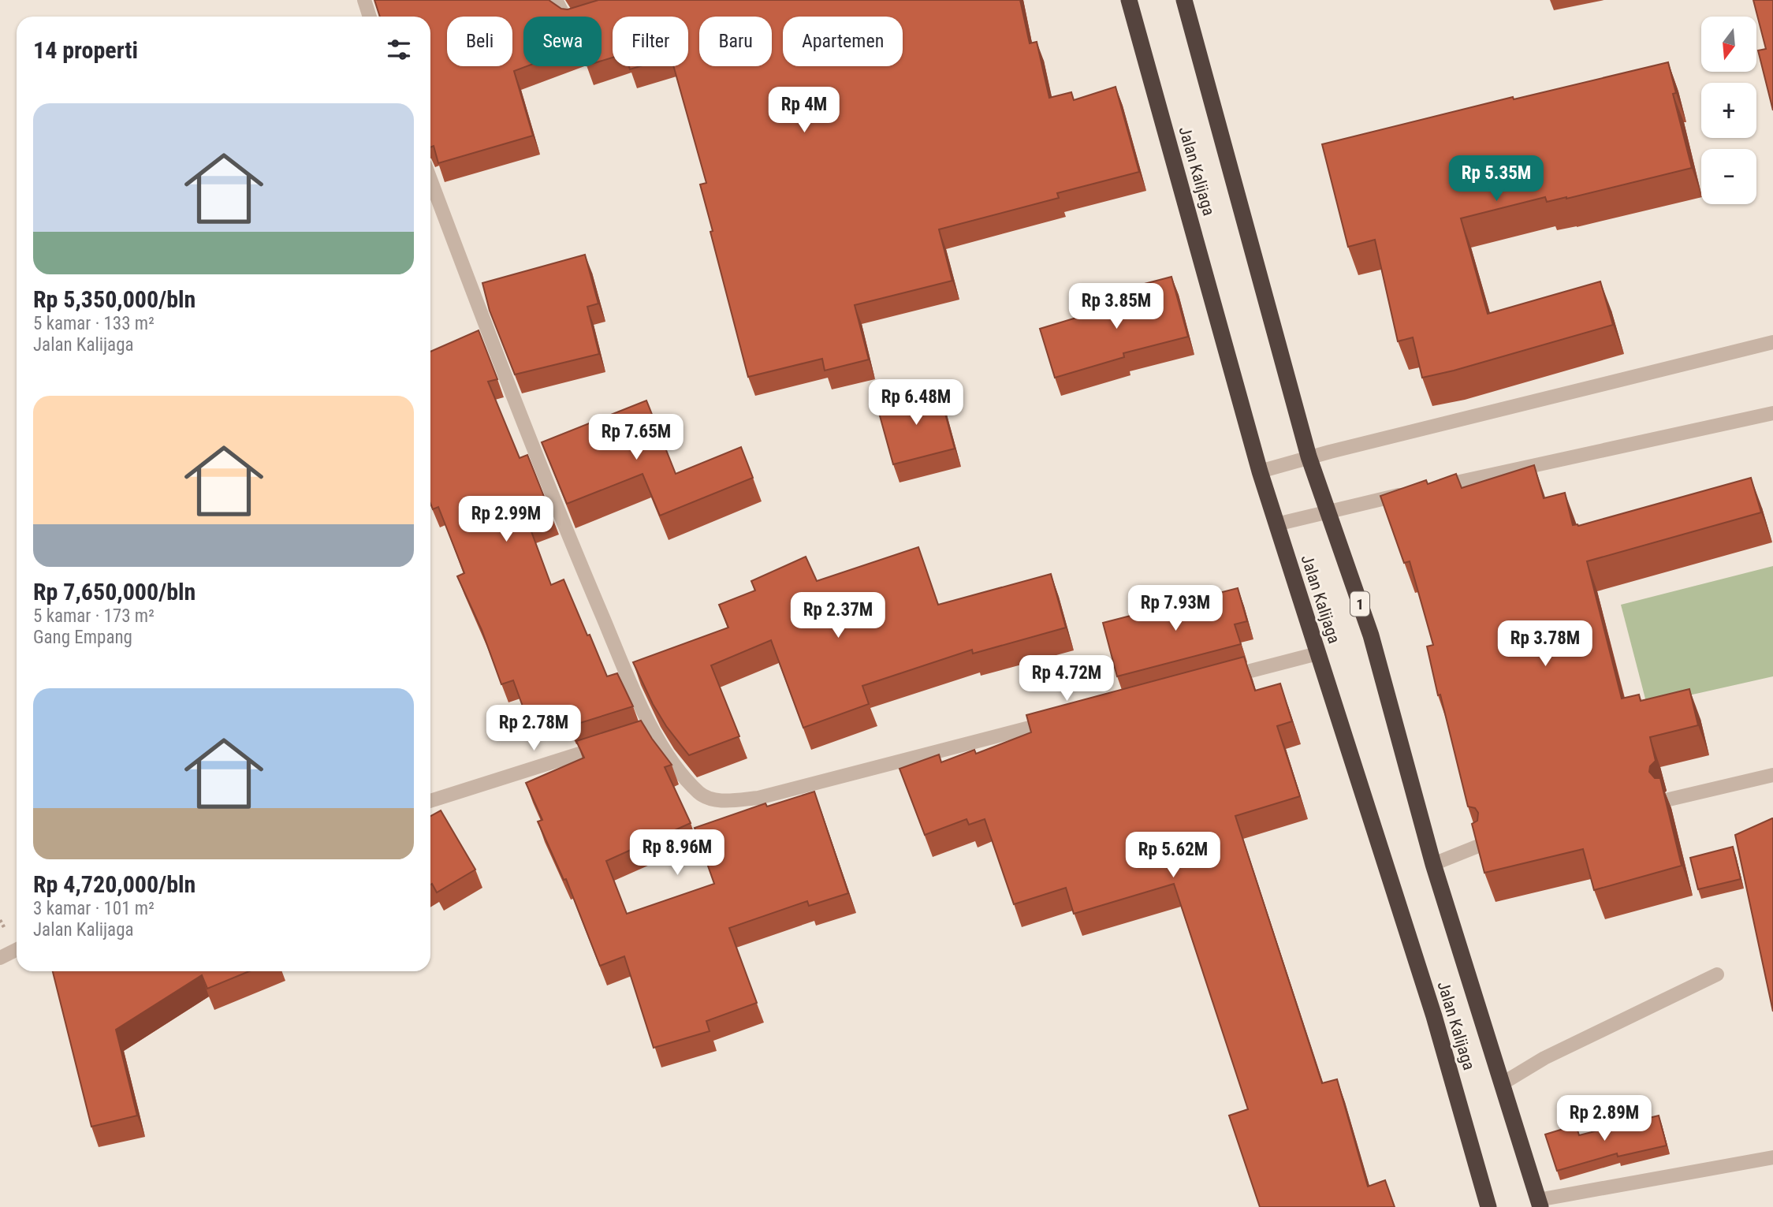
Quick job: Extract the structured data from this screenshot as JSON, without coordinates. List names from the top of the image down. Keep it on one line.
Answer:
{"streets":{"highway":["Jalan Kalijaga","1"]},"north":"bottom","page":{"map_buttons":["+","−"],"chip":["Beli","Sewa","Filter","Baru","Apartemen"],"heading":"14 properti","list":[{"name":"Rp 5,350,000/bln","note":"5 kamar · 133 m² · Jalan Kalijaga"},{"name":"Rp 7,650,000/bln","note":"5 kamar · 173 m² · Gang Empang"},{"name":"Rp 4,720,000/bln","note":"3 kamar · 101 m² · Jalan Kalijaga"}],"price":["Rp 4M","Rp 5.35M","Rp 3.85M","Rp 6.48M","Rp 7.65M","Rp 2.99M","Rp 7.93M","Rp 2.37M","Rp 3.78M","Rp 4.72M","Rp 2.78M","Rp 8.96M","Rp 5.62M","Rp 2.89M"]}}
